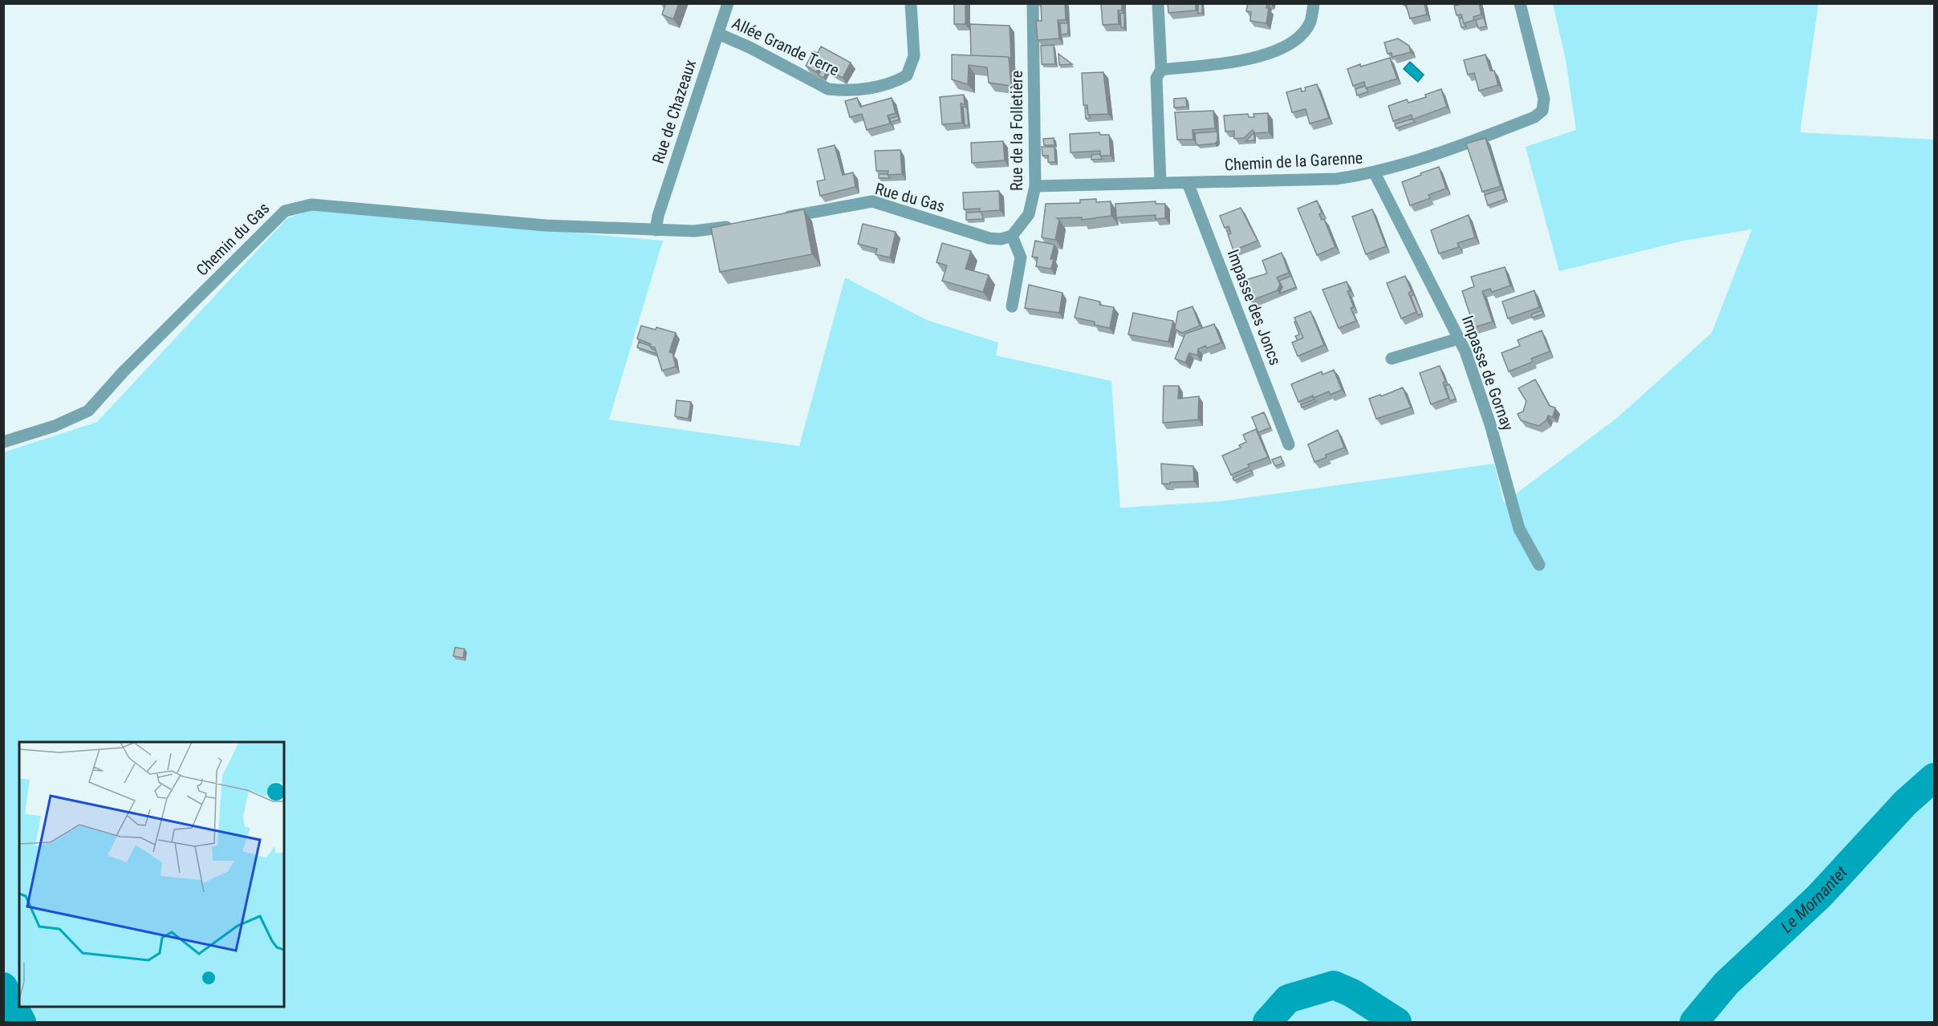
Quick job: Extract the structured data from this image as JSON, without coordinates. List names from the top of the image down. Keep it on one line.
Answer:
{"streets":{"street":["Allée Grande Terre","Rue de Chazeaux","Rue de la Folletière","Chemin de la Garenne","Rue du Gas","Chemin du Gas","Impasse des Joncs","Impasse de Gornay"]},"crossings":[["Allée Grande Terre","Rue de Chazeaux"],["Rue de Chazeaux","Chemin du Gas"],["Rue de la Folletière","Chemin de la Garenne"],["Rue de la Folletière","Rue du Gas"],["Chemin de la Garenne","Impasse des Joncs"],["Chemin de la Garenne","Impasse de Gornay"]],"water":["Le Mornantet"]}
